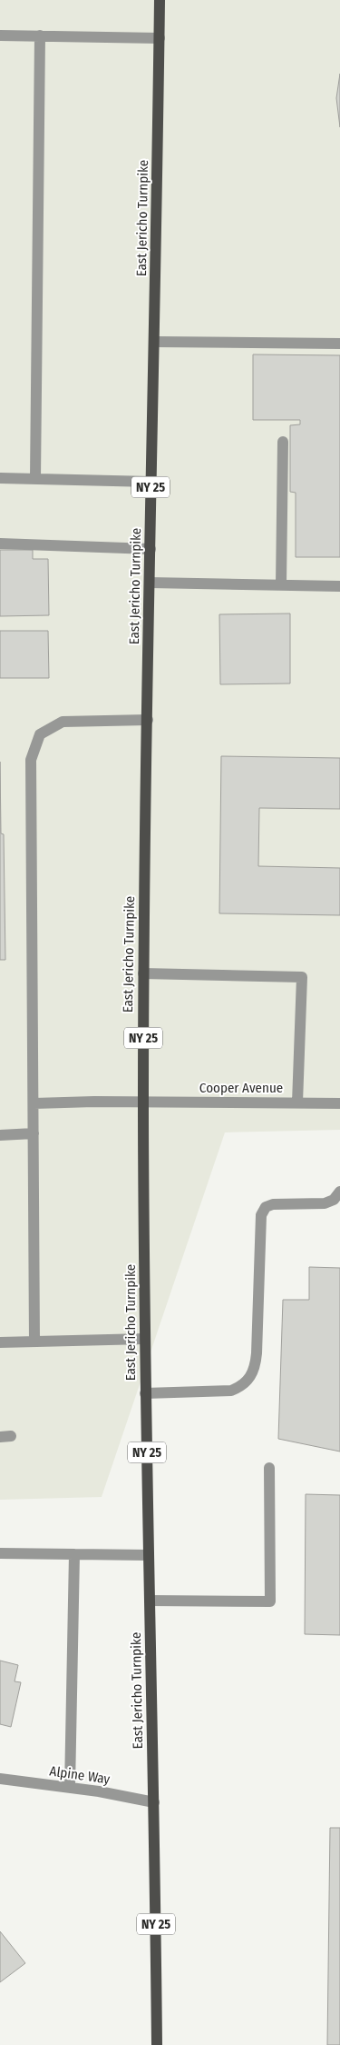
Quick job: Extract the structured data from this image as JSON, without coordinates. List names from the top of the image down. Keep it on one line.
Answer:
{"streets":{"main road":["East Jericho Turnpike","NY 25"],"street":["Cooper Avenue","Alpine Way"]},"crossings":[["East Jericho Turnpike","Cooper Avenue"],["East Jericho Turnpike","Alpine Way"]]}
